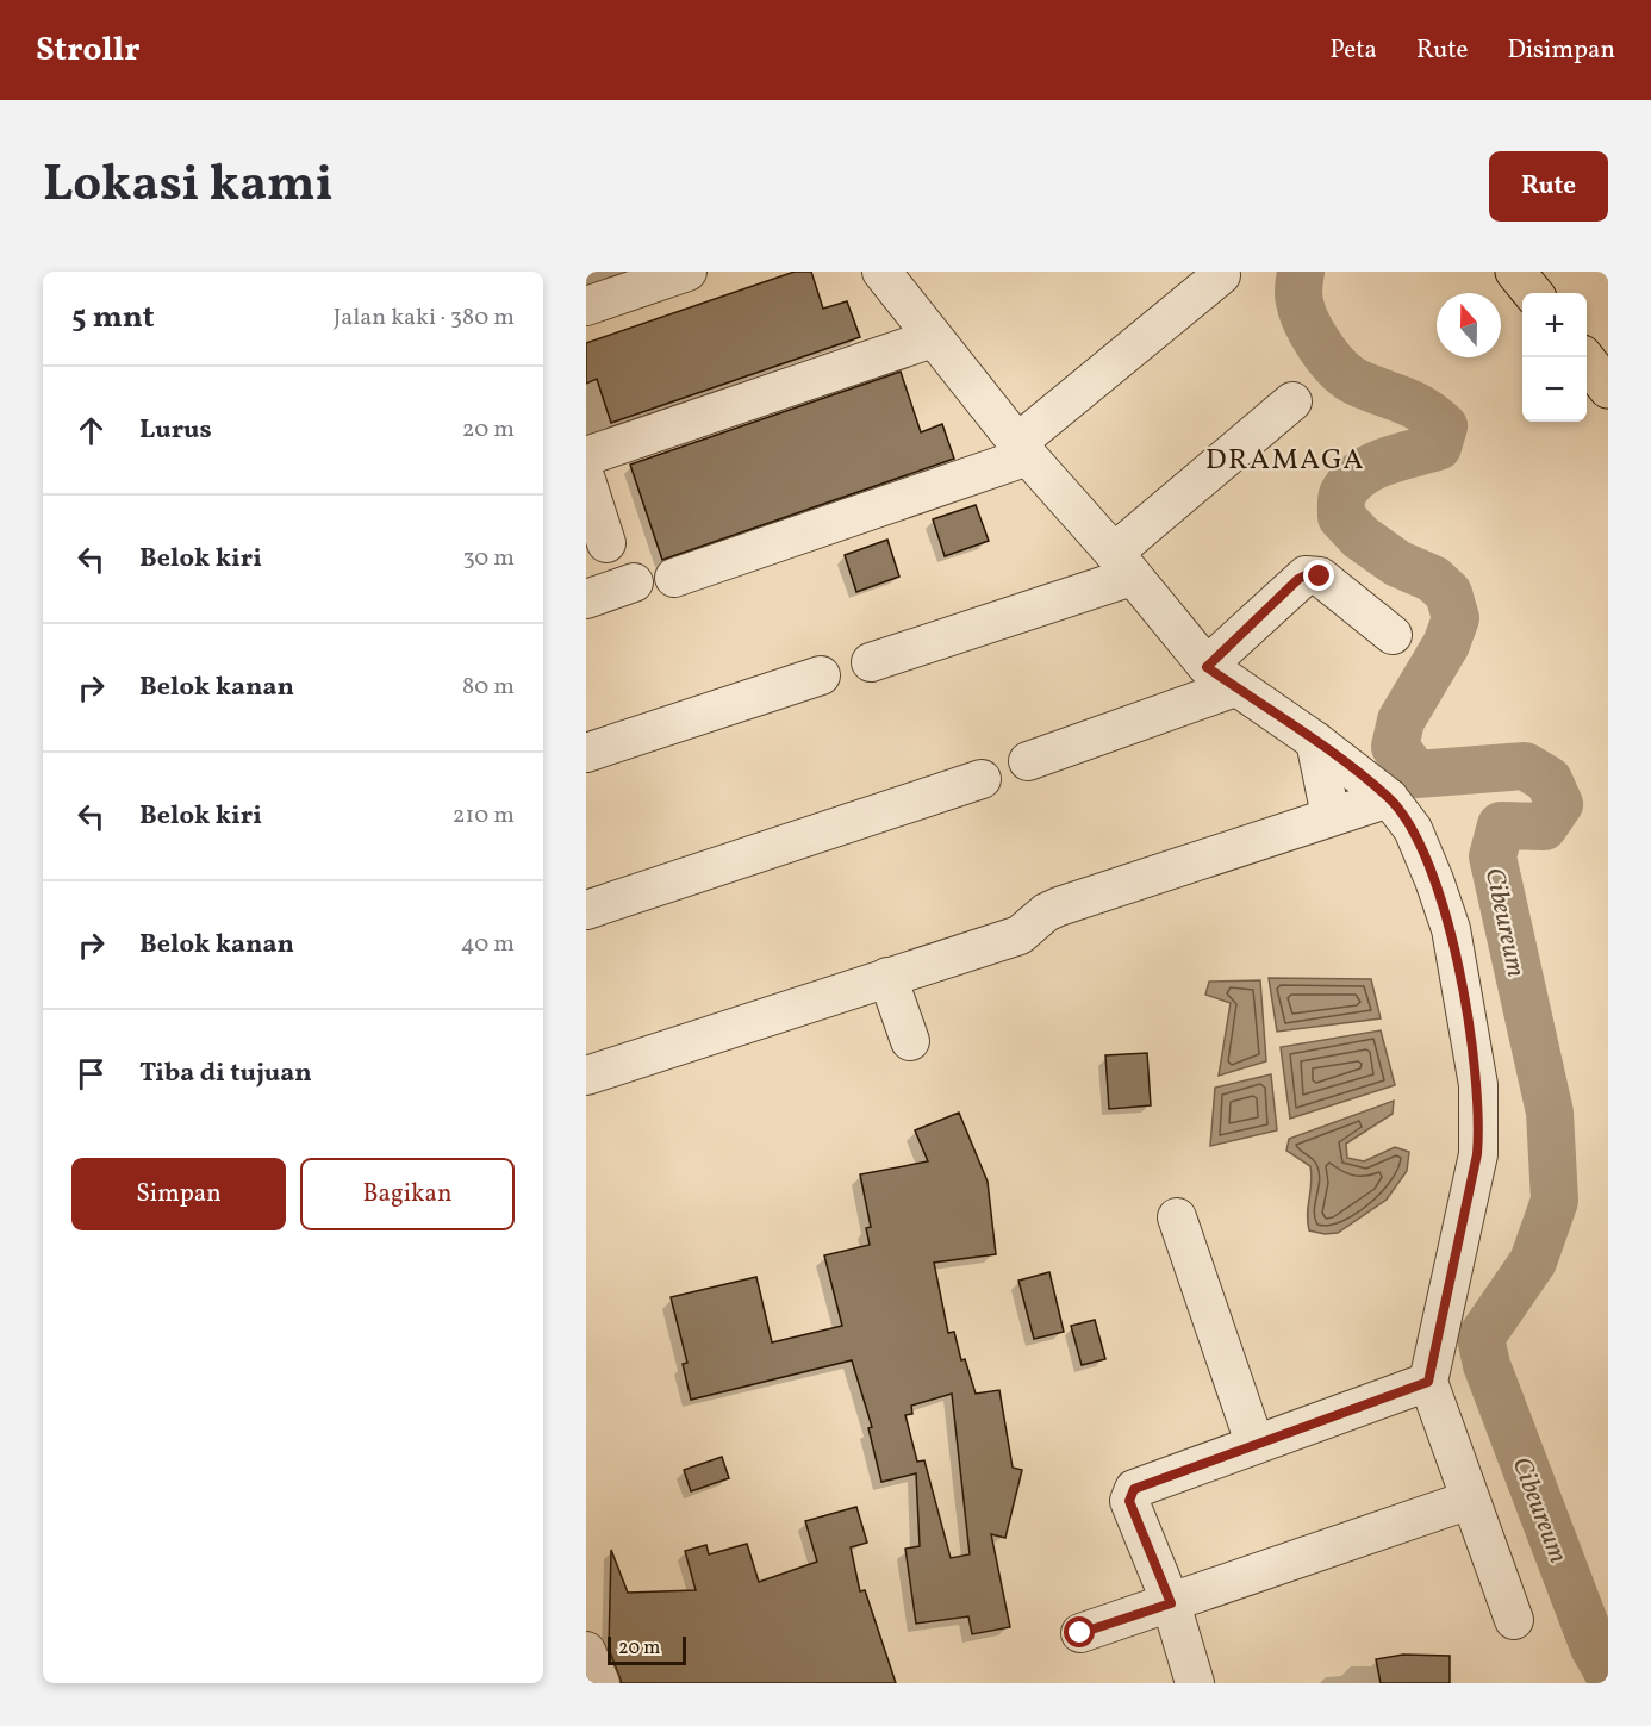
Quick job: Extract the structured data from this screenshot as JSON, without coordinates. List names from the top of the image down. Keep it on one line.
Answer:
{"districts":["DRAMAGA"],"water":["Cibeureum"],"scale_bar":"20 m","north":"top","page":{"header":"Strollr","nav":["Peta","Rute","Disimpan"],"title":"Lokasi kami","buttons":["Rute",["Simpan","Bagikan"]],"heading":["5 mnt","Jalan kaki · 380 m"],"map_buttons":["+","−"],"list":[["Lurus","20 m"],["Belok kiri","30 m"],["Belok kanan","80 m"],["Belok kiri","210 m"],["Belok kanan","40 m"],"Tiba di tujuan"],"scale":"20 m"}}
